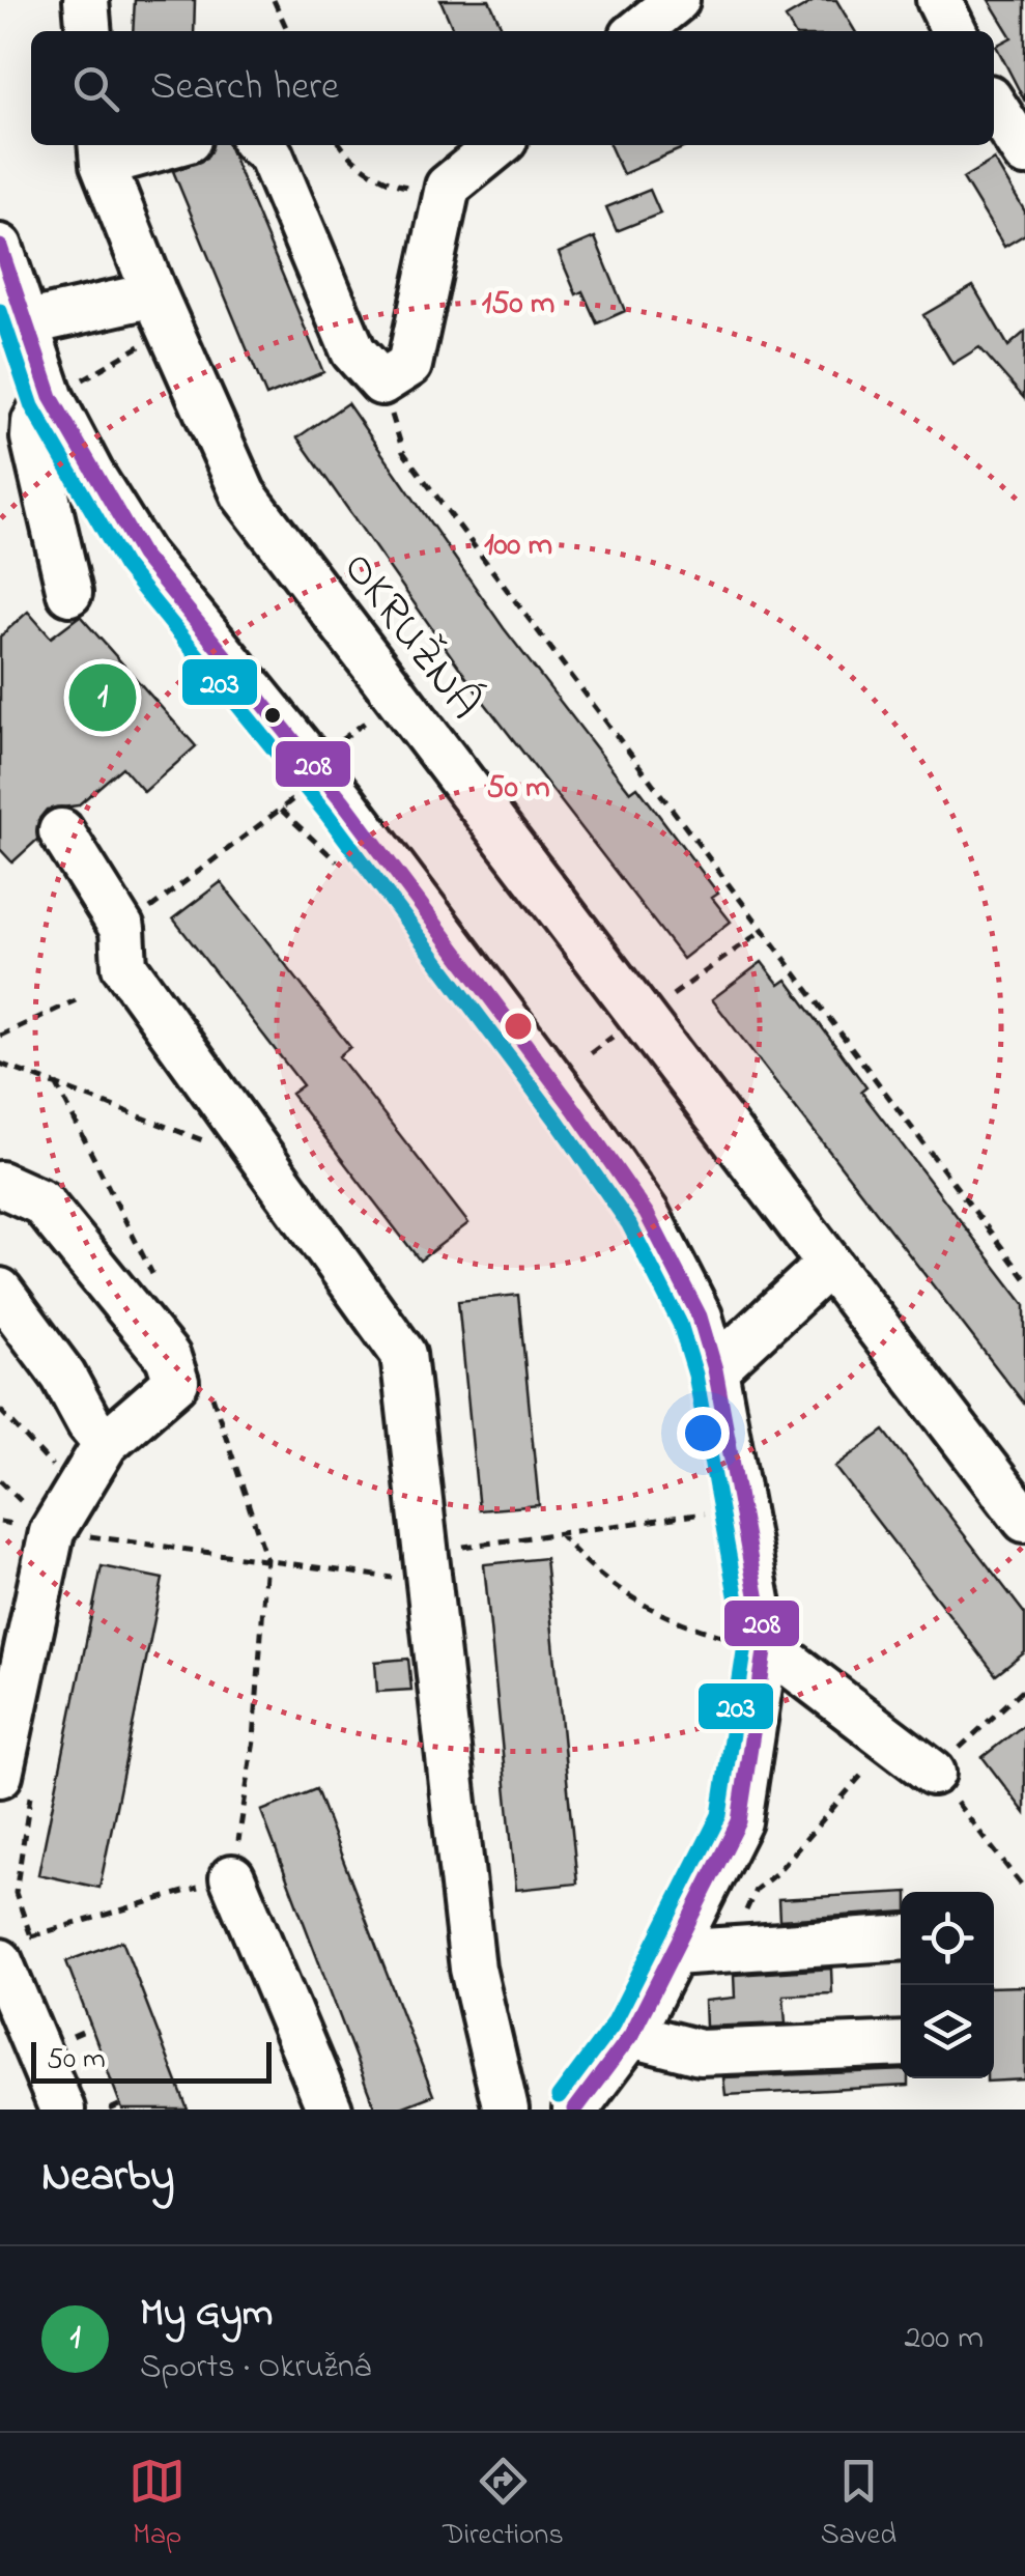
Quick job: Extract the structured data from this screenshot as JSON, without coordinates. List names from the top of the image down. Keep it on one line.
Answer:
{"streets":{"street":["OKRUŽNÁ"]},"lines":["transit line 208","transit line 203"],"scale_bar":"50 m","page":{"search":"Search here","pins":"1","scale":"50 m","heading":"Nearby","list":[{"mark":"1","name":"My Gym","note":"Sports · Okružná","value":"200 m"}],"nav":["Map","Directions","Saved"]},"rings":["150 m","100 m","50 m"]}
